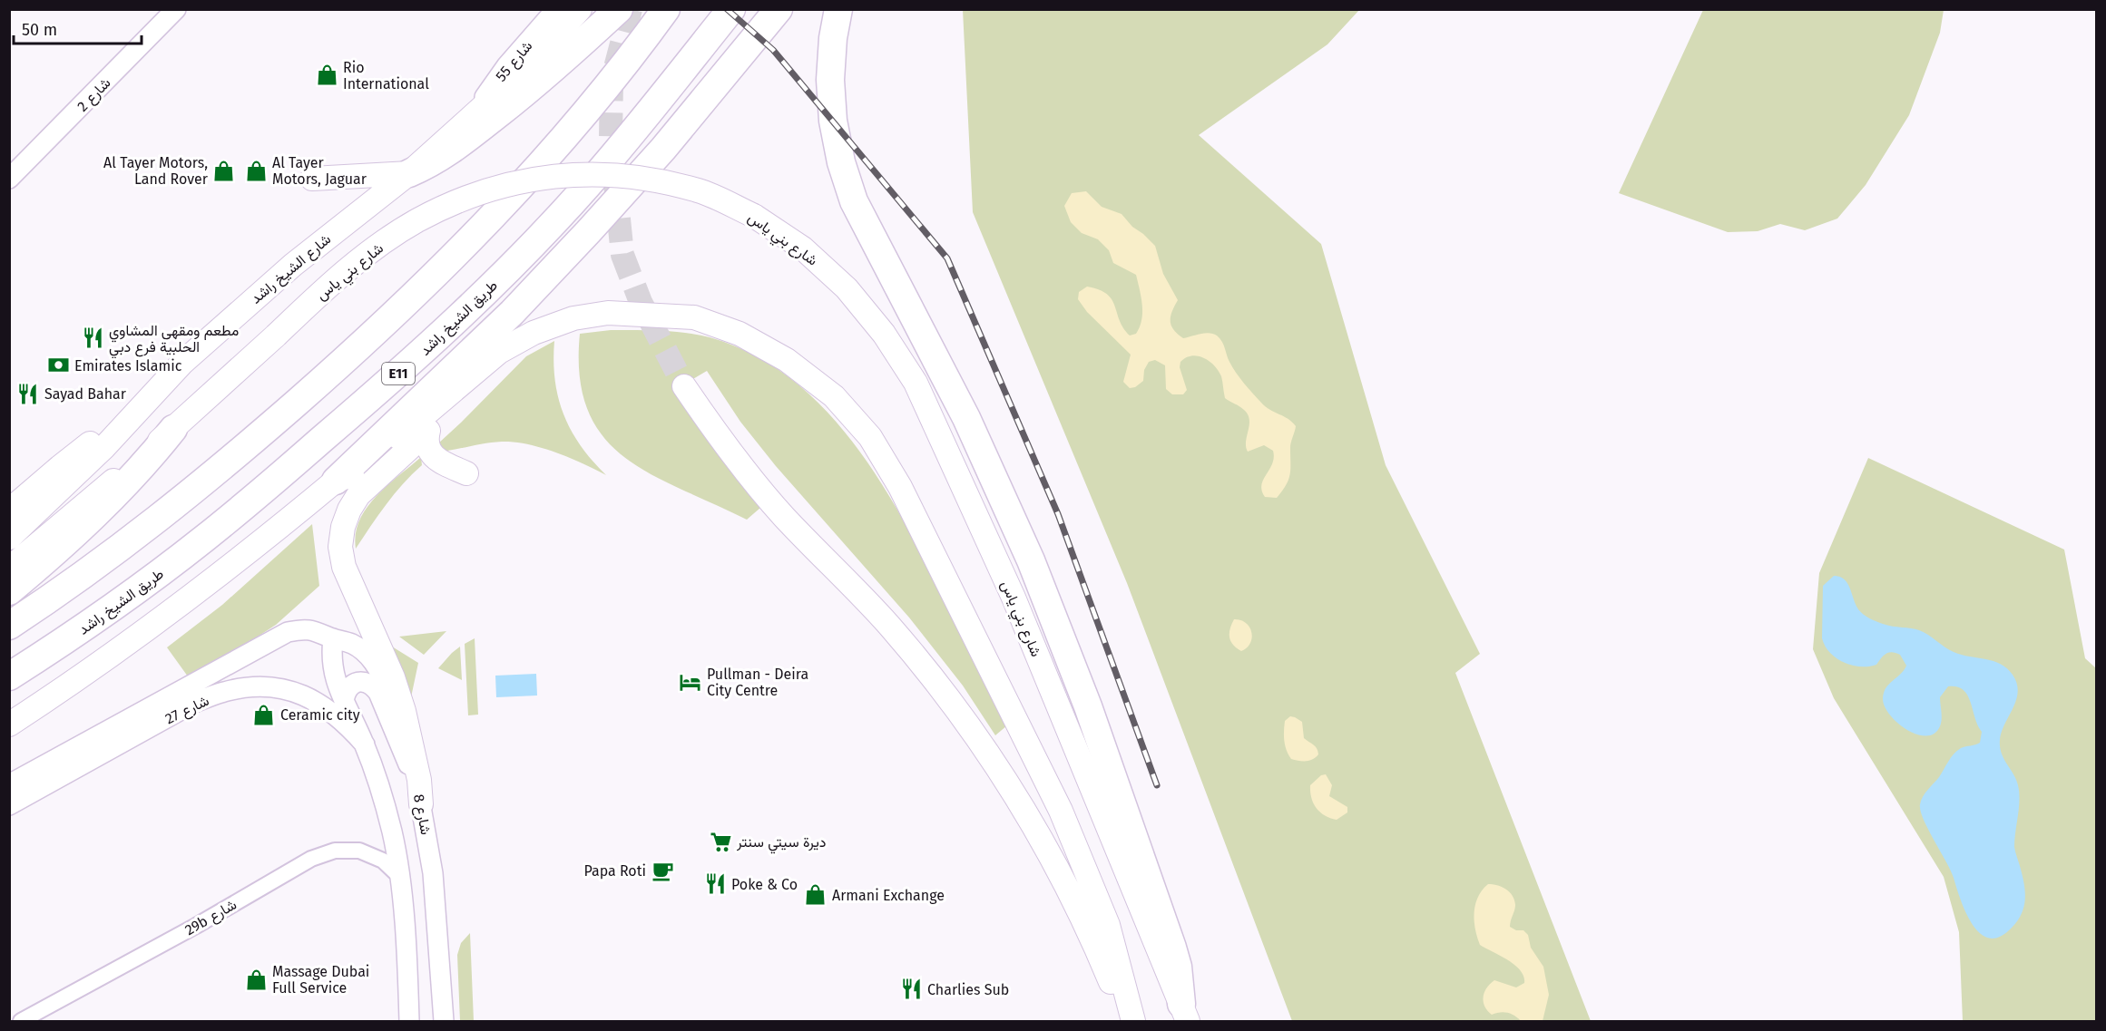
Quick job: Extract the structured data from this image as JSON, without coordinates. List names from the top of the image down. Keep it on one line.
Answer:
{"streets":{"highway":["طريق الشيخ راشد","E11"],"main road":["شارع بني ياس","شارع الشيخ راشد"],"street":["شارع 55","شارع 2","شارع 27","شارع 8","29b شارع"]},"crossings":[["شارع 55","شارع الشيخ راشد"]],"places":{"shop":["Rio International","Al Tayer Motors, Land Rover","Al Tayer Motors, Jaguar","Ceramic city","Armani Exchange","Massage Dubai Full Service"],"restaurant":["مطعم ومقهى المشاوي الحلبية فرع دبي","Sayad Bahar","Poke & Co","Charlies Sub"],"bank":["Emirates Islamic"],"hotel":["Pullman - Deira City Centre"],"supermarket":["ديرة سيتي سنتر"],"cafe":["Papa Roti"]},"scale_bar":"50 m"}
